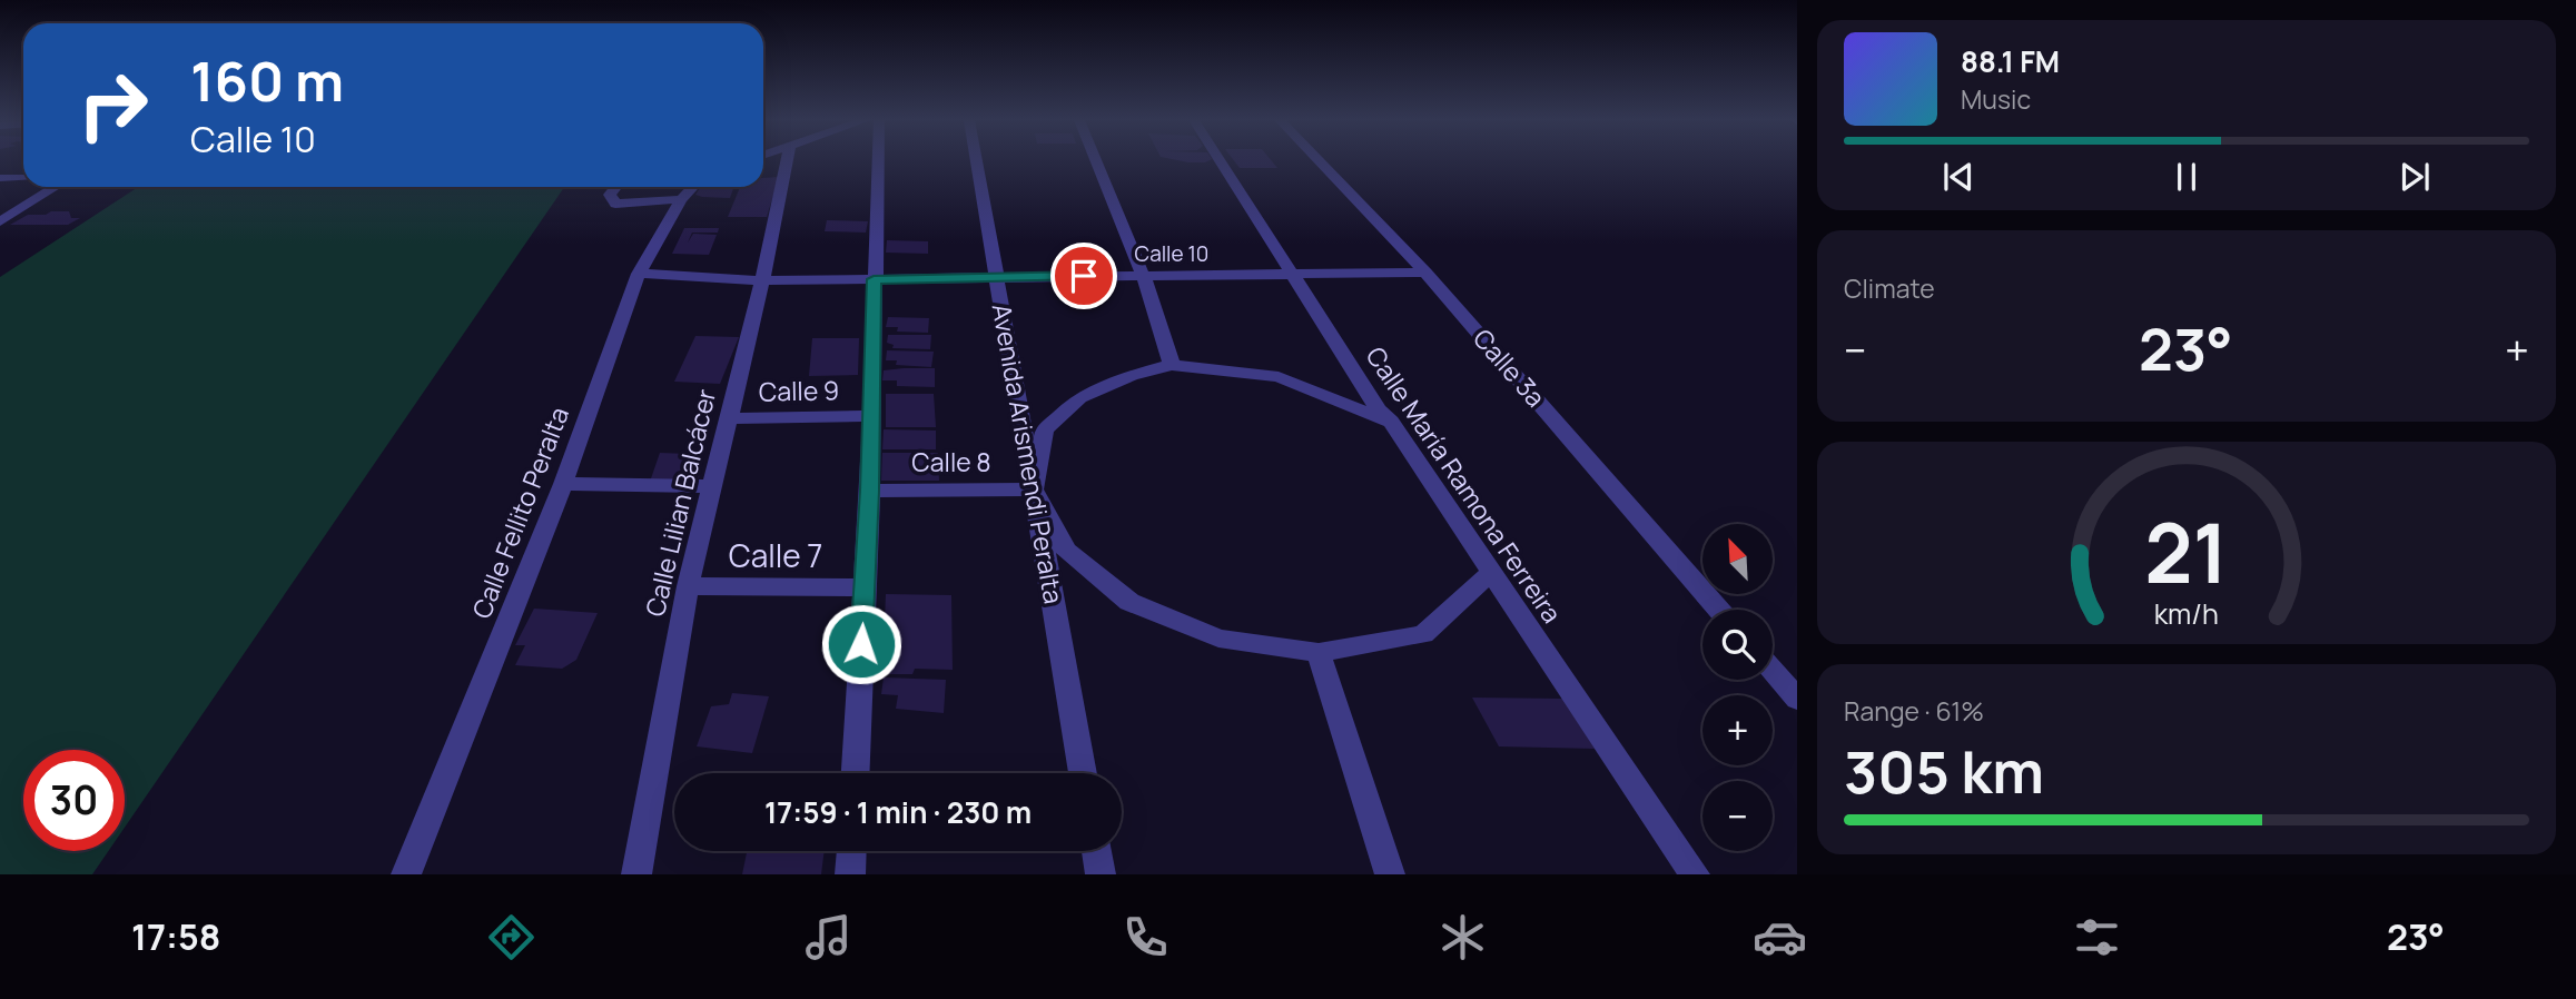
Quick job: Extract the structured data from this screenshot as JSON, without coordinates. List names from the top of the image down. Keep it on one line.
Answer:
{"streets":{"street":["Calle 10","Calle 3a","Calle 9","Avenida Arismendi Peralta","Calle 8","Calle María Ramona Ferreira","Calle Lilian Balcácer","Calle Fellito Peralta","Calle 7"]},"crossings":[["Calle 10","Calle 3a"],["Calle 10","Avenida Arismendi Peralta"],["Calle 10","Calle María Ramona Ferreira"],["Calle 10","Calle Lilian Balcácer"],["Calle 10","Calle Fellito Peralta"],["Calle 9","Calle Lilian Balcácer"],["Avenida Arismendi Peralta","Calle 8"],["Calle Lilian Balcácer","Calle 7"]],"north":"top left","page":{"turn":["160 m","Calle 10"],"song":["88.1 FM","Music"],"tile":["Climate",["Range · 61%","305 km"]],"heat":["−","23°","+"],"map_buttons":["+","−"],"limit":"30","trip":"17:59 · 1 min · 230 m","tabs":["17:58","23°"],"gauge":["21","km/h"]}}
